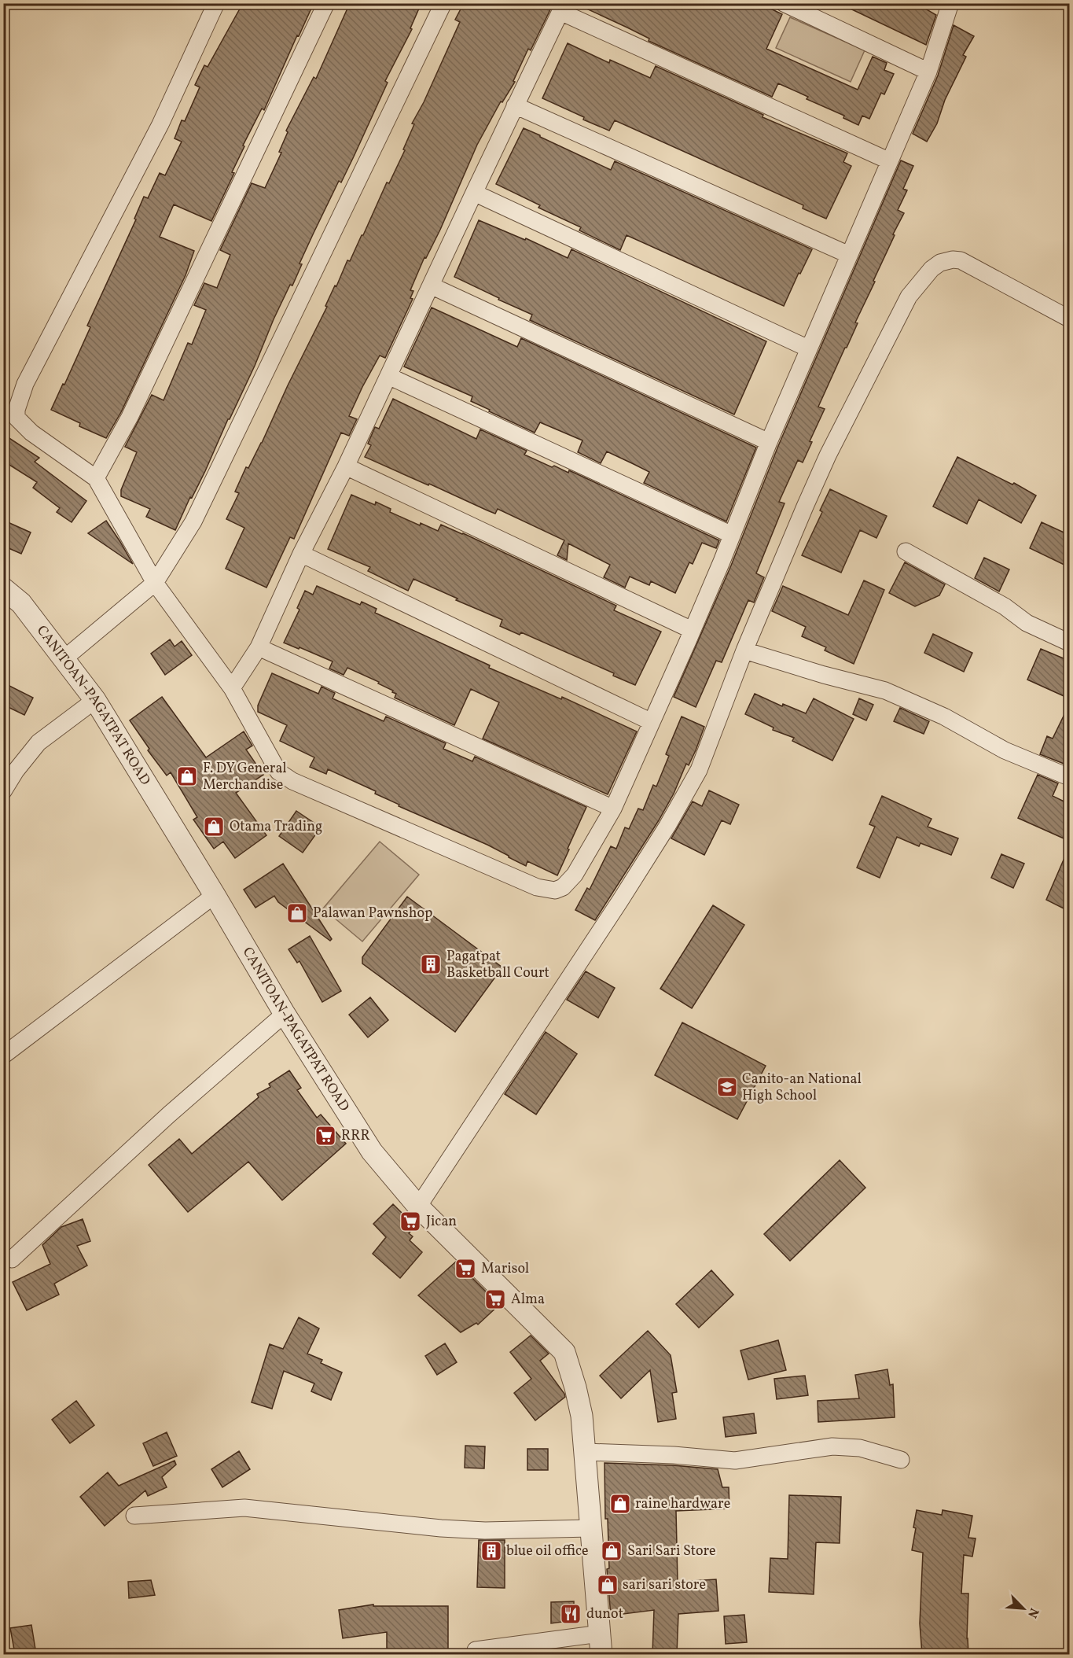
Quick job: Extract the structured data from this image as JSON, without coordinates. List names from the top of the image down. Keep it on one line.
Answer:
{"streets":{"street":["CANITOAN-PAGATPAT ROAD"]},"places":{"shop":["F. DY General Merchandise","Otama Trading","Palawan Pawnshop","raine hardware","Sari Sari Store","sari sari store"],"building":["Pagatpat Basketball Court","blue oil office"],"school or university":["Canito-an National High School"],"supermarket":["RRR","Jican","Marisol","Alma"],"restaurant":["dunot"]},"north":"bottom right"}
